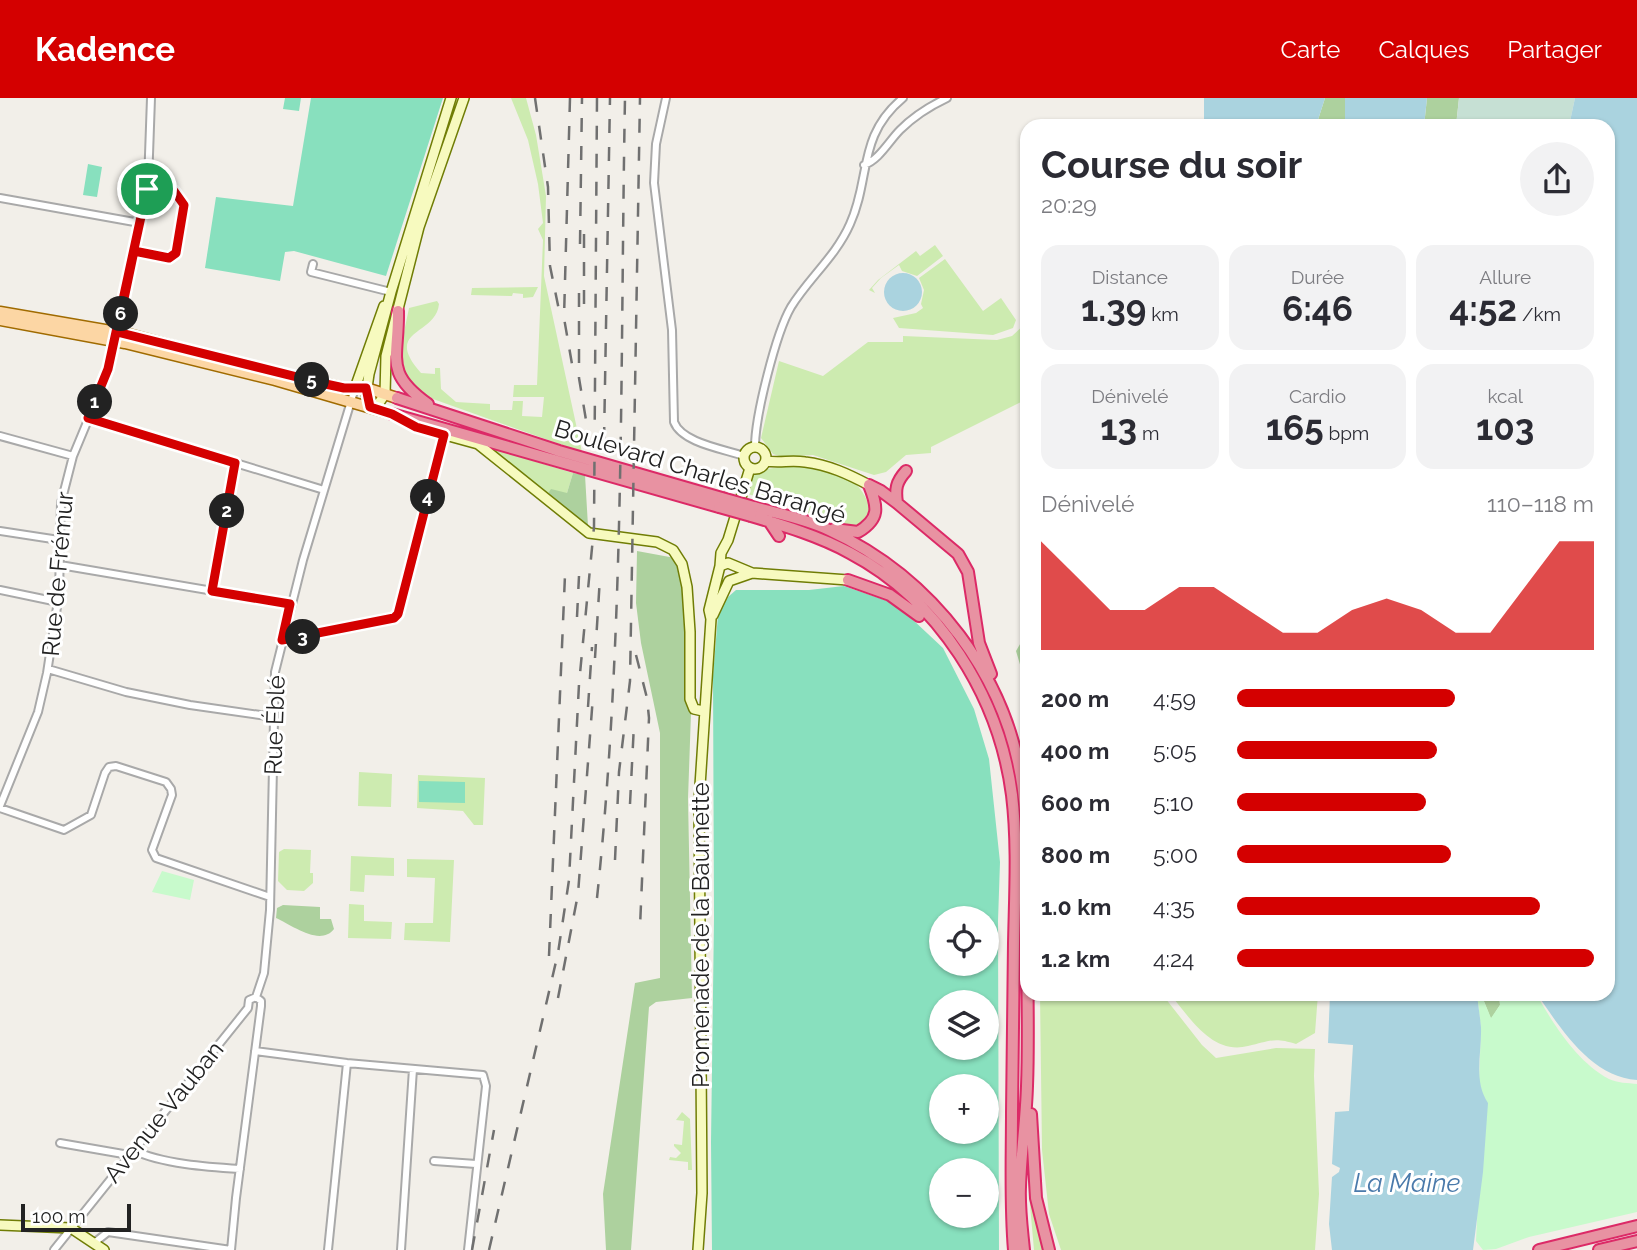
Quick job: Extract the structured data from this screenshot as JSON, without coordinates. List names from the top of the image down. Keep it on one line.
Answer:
{"streets":{"highway":["Boulevard Charles Barangé"],"street":["Rue de Frémur","Rue Éblé","Promenade de la Baumette","Avenue Vauban"]},"crossings":[["Boulevard Charles Barangé","Rue de Frémur"],["Boulevard Charles Barangé","Rue Éblé"],["Boulevard Charles Barangé","Promenade de la Baumette"],["Rue Éblé","Avenue Vauban"]],"water":["La Maine"],"scale_bar":"100 m","page":{"header":"Kadence","nav":["Carte","Calques","Partager"],"heading":["Course du soir","20:29"],"stats":[["Distance","1.39 km"],["Durée","6:46"],["Allure","4:52 /km"],["Dénivelé","13 m"],["Cardio","165 bpm"],["kcal","103"]],"pins":["6","5","1","4","2","3"],"chart":["Dénivelé","110–118 m"],"list":[{"name":"200 m","note":"4:59"},{"name":"400 m","note":"5:05"},{"name":"600 m","note":"5:10"},{"name":"800 m","note":"5:00"},{"name":"1.0 km","note":"4:35"},{"name":"1.2 km","note":"4:24"}],"map_buttons":["+","−"],"scale":"100 m"}}
